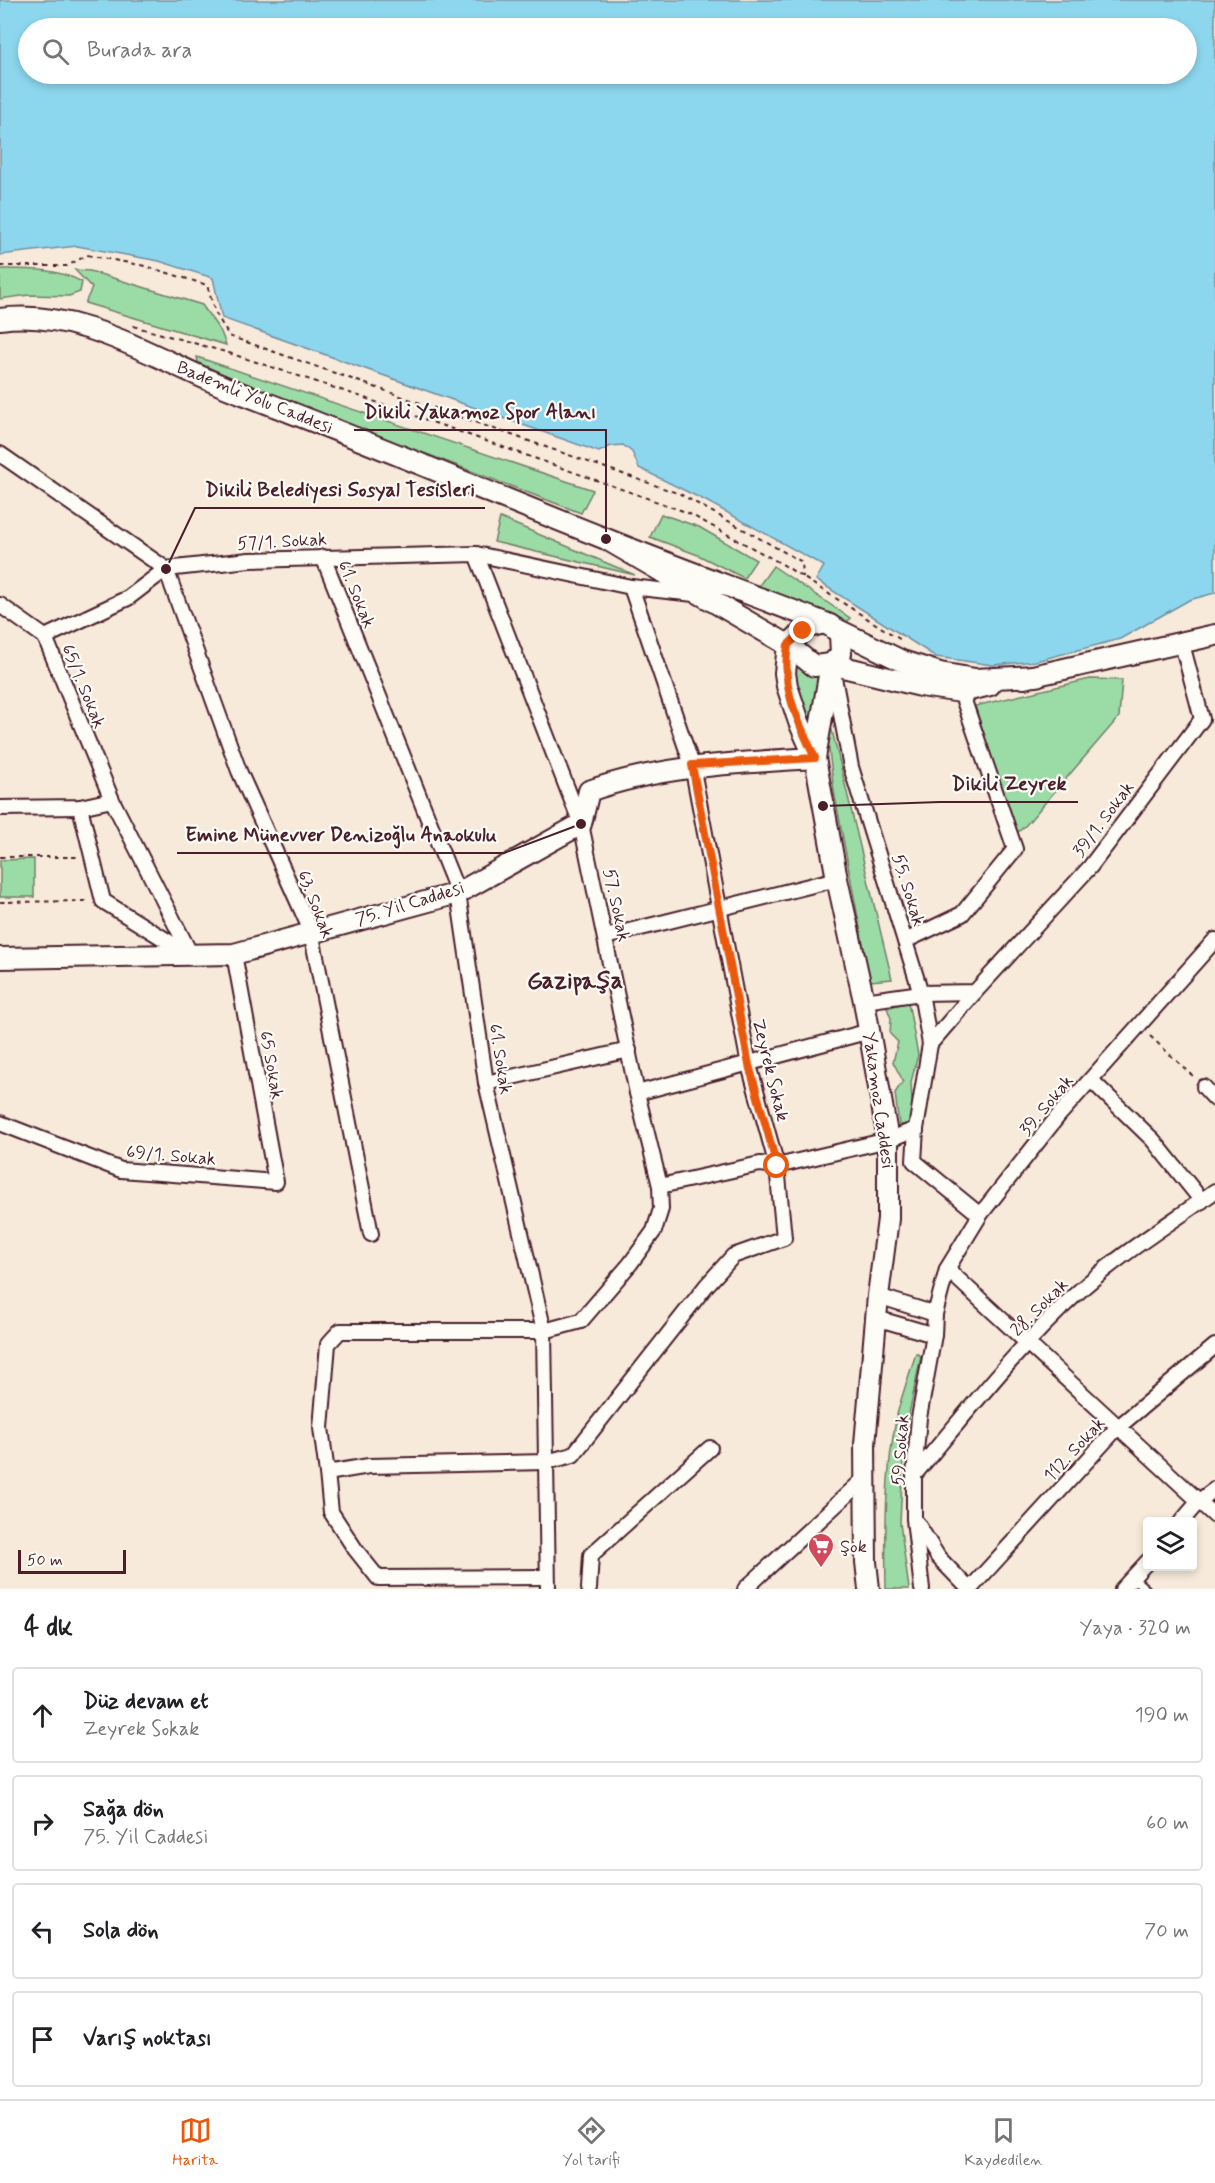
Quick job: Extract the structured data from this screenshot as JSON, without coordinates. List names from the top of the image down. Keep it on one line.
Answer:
{"streets":{"main road":["Bademli Yolu Caddesi","75. Yil Caddesi","Yakamoz Caddesi"],"street":["57/1. Sokak","61. Sokak","65/1. Sokak","39/1. Sokak","55. Sokak","63. Sokak","57. Sokak","65 Sokak","Zeyrek Sokak","39. Sokak","69/1. Sokak","28. Sokak","112. Sokak","59 Sokak"]},"crossings":[["57/1. Sokak","61. Sokak"],["57/1. Sokak","63. Sokak"],["57/1. Sokak","57. Sokak"],["57/1. Sokak","Zeyrek Sokak"],["61. Sokak","75. Yil Caddesi"],["61. Sokak","57. Sokak"],["61. Sokak","Zeyrek Sokak"],["65/1. Sokak","75. Yil Caddesi"],["39/1. Sokak","55. Sokak"],["55. Sokak","39. Sokak"],["75. Yil Caddesi","63. Sokak"],["75. Yil Caddesi","57. Sokak"],["75. Yil Caddesi","65 Sokak"],["65 Sokak","69/1. Sokak"],["39. Sokak","59 Sokak"],["28. Sokak","59 Sokak"]],"districts":["Gazipaşa"],"places":{"other":["Dikili Yakamoz Spor Alanı","Dikili Belediyesi Sosyal Tesisleri","Dikili Zeyrek","Emine Münevver Denizoğlu Anaokulu"],"supermarket":["Şok"]},"scale_bar":"50 m","page":{"search":"Burada ara","scale":"50 m","heading":["4 dk","Yaya · 320 m"],"list":[["Düz devam et","Zeyrek Sokak","190 m"],["Sağa dön","75. Yil Caddesi","60 m"],["Sola dön","70 m"],"Varış noktası"],"nav":["Harita","Yol tarifi","Kaydedilen"]}}
